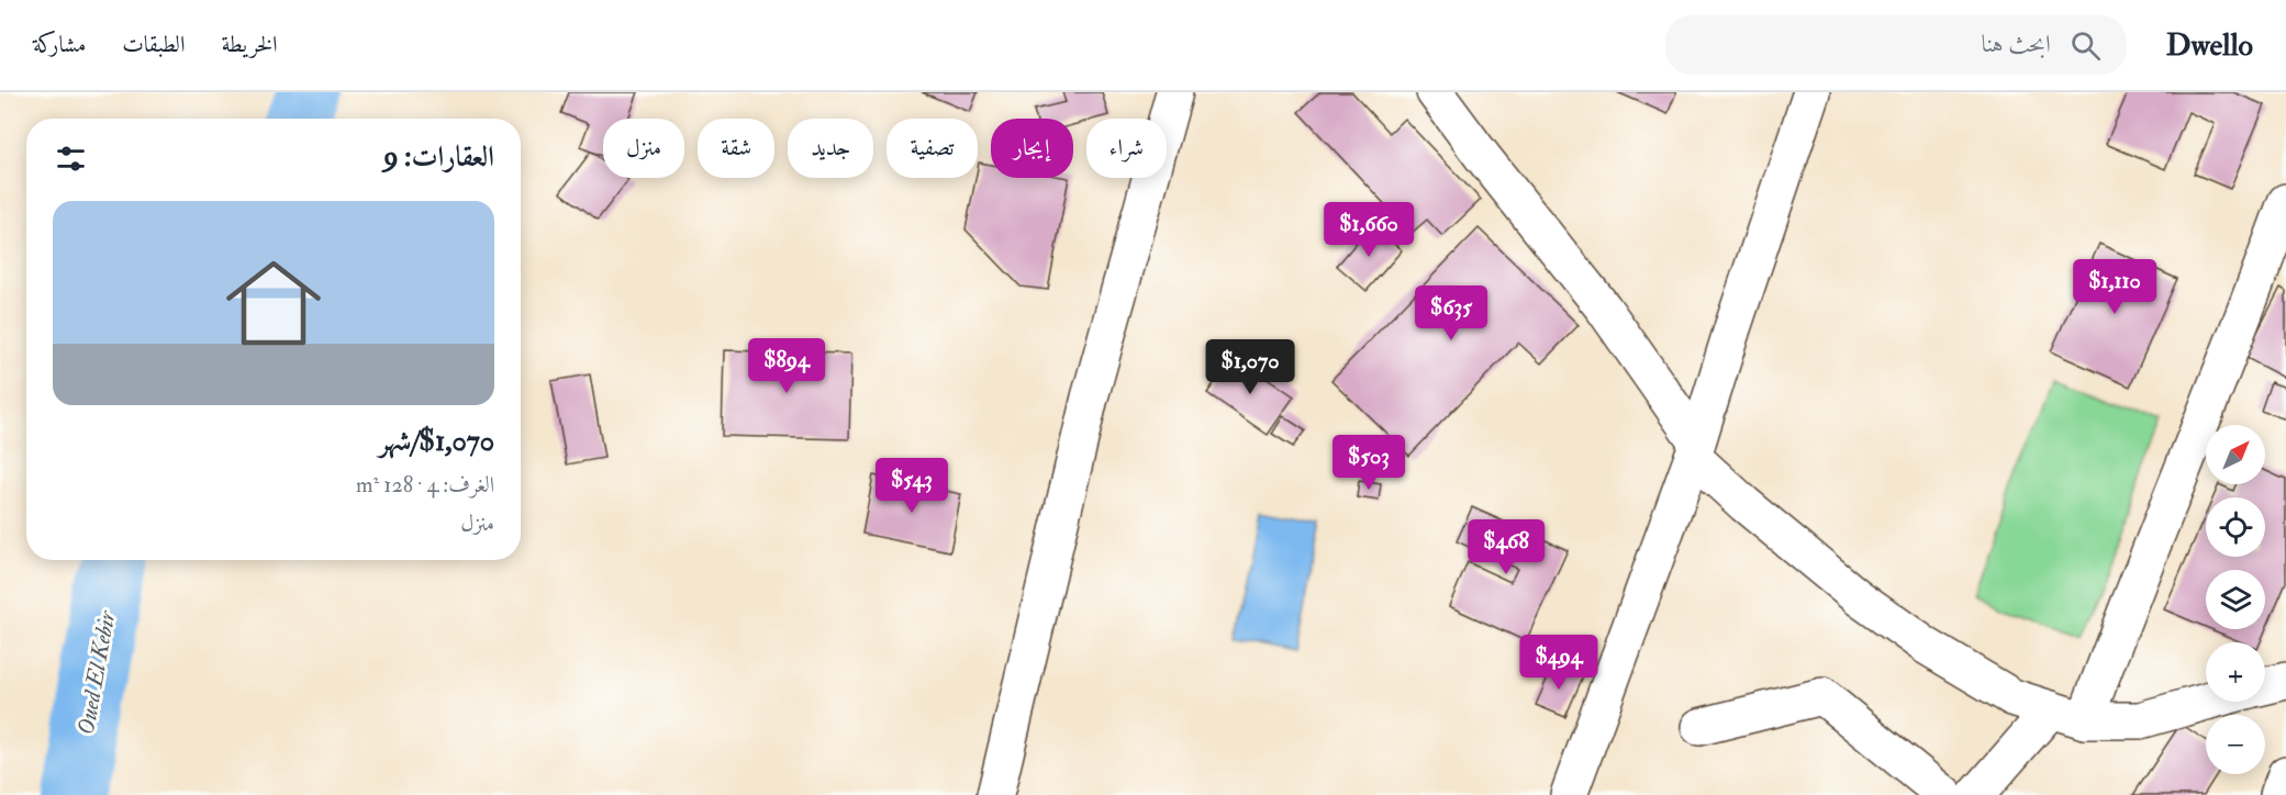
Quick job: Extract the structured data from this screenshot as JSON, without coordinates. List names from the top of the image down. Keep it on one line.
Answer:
{"water":["Oued El Kebir"],"north":"top right","page":{"header":"Dwello","search":"ابحث هنا","nav":["الخريطة","الطبقات","مشاركة"],"chip":["شراء","إيجار","تصفية","جديد","شقة","منزل"],"heading":"العقارات: 9","list":[{"name":"$1,070/شهر","note":"الغرف: 4 · 128 m² · منزل"}],"price":["$1,660","$1,110","$635","$894","$1,070","$503","$543","$468","$494"],"map_buttons":["+","−"]}}
